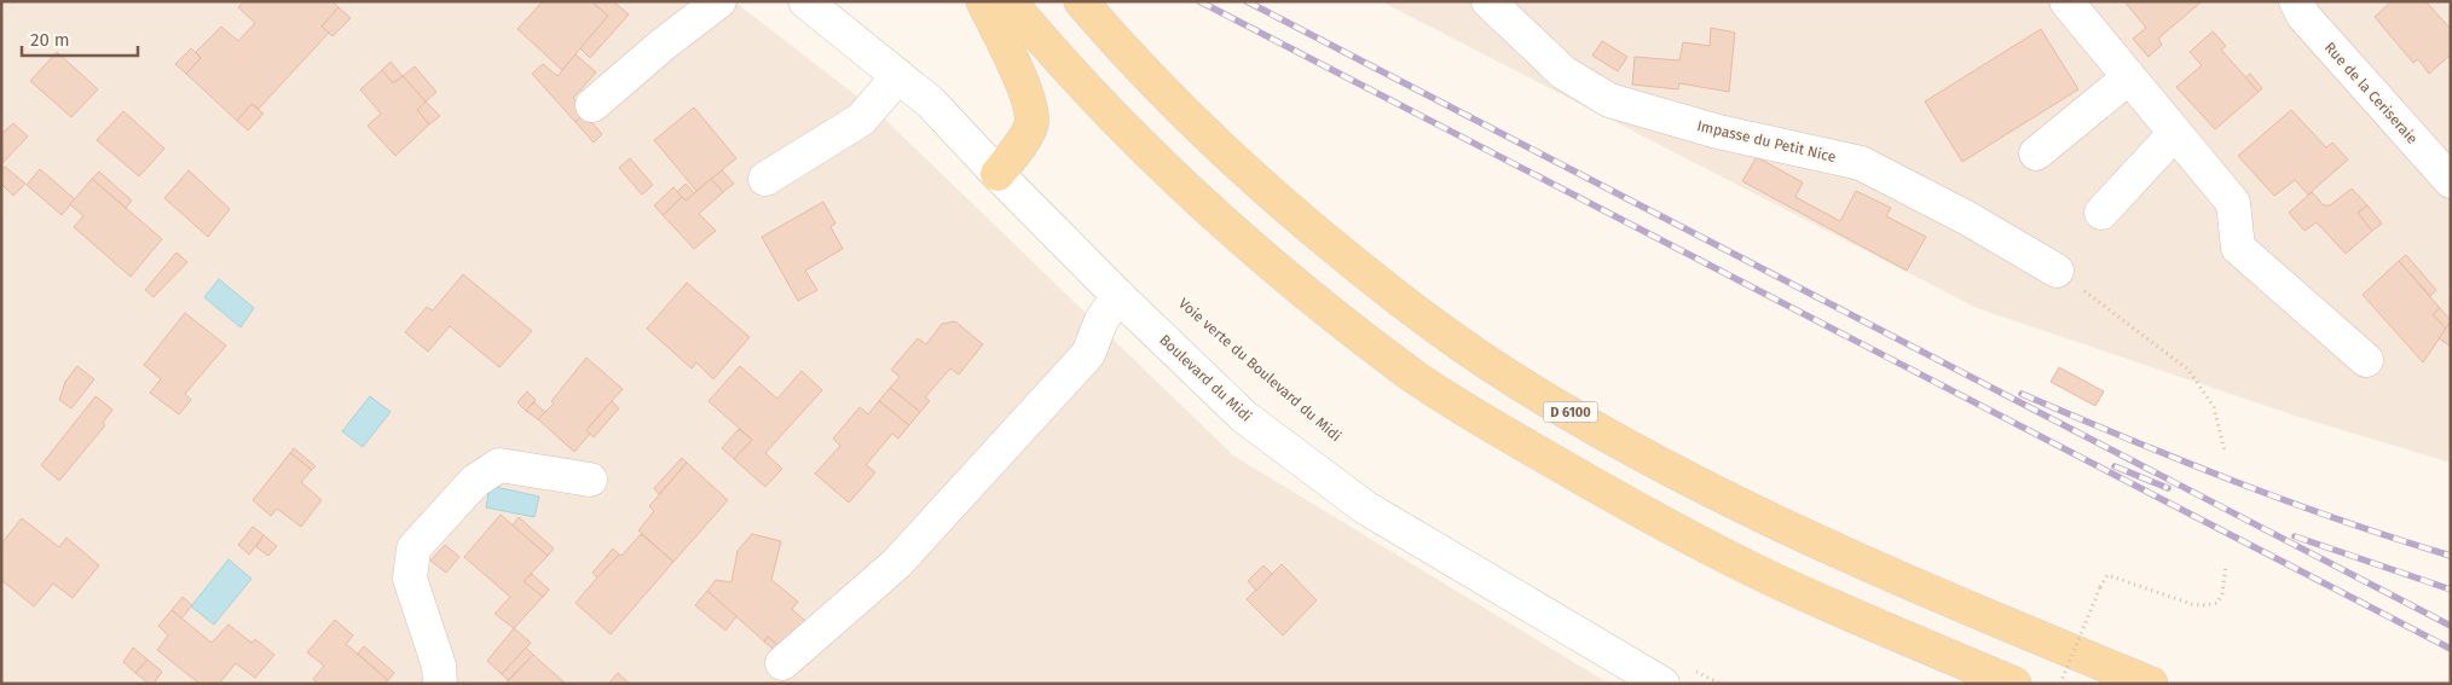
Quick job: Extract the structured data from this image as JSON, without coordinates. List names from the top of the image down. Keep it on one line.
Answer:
{"streets":{"main road":["D 6100"],"street":["Rue de la Ceriseraie","Impasse du Petit Nice","Boulevard du Midi"]},"scale_bar":"20 m"}
